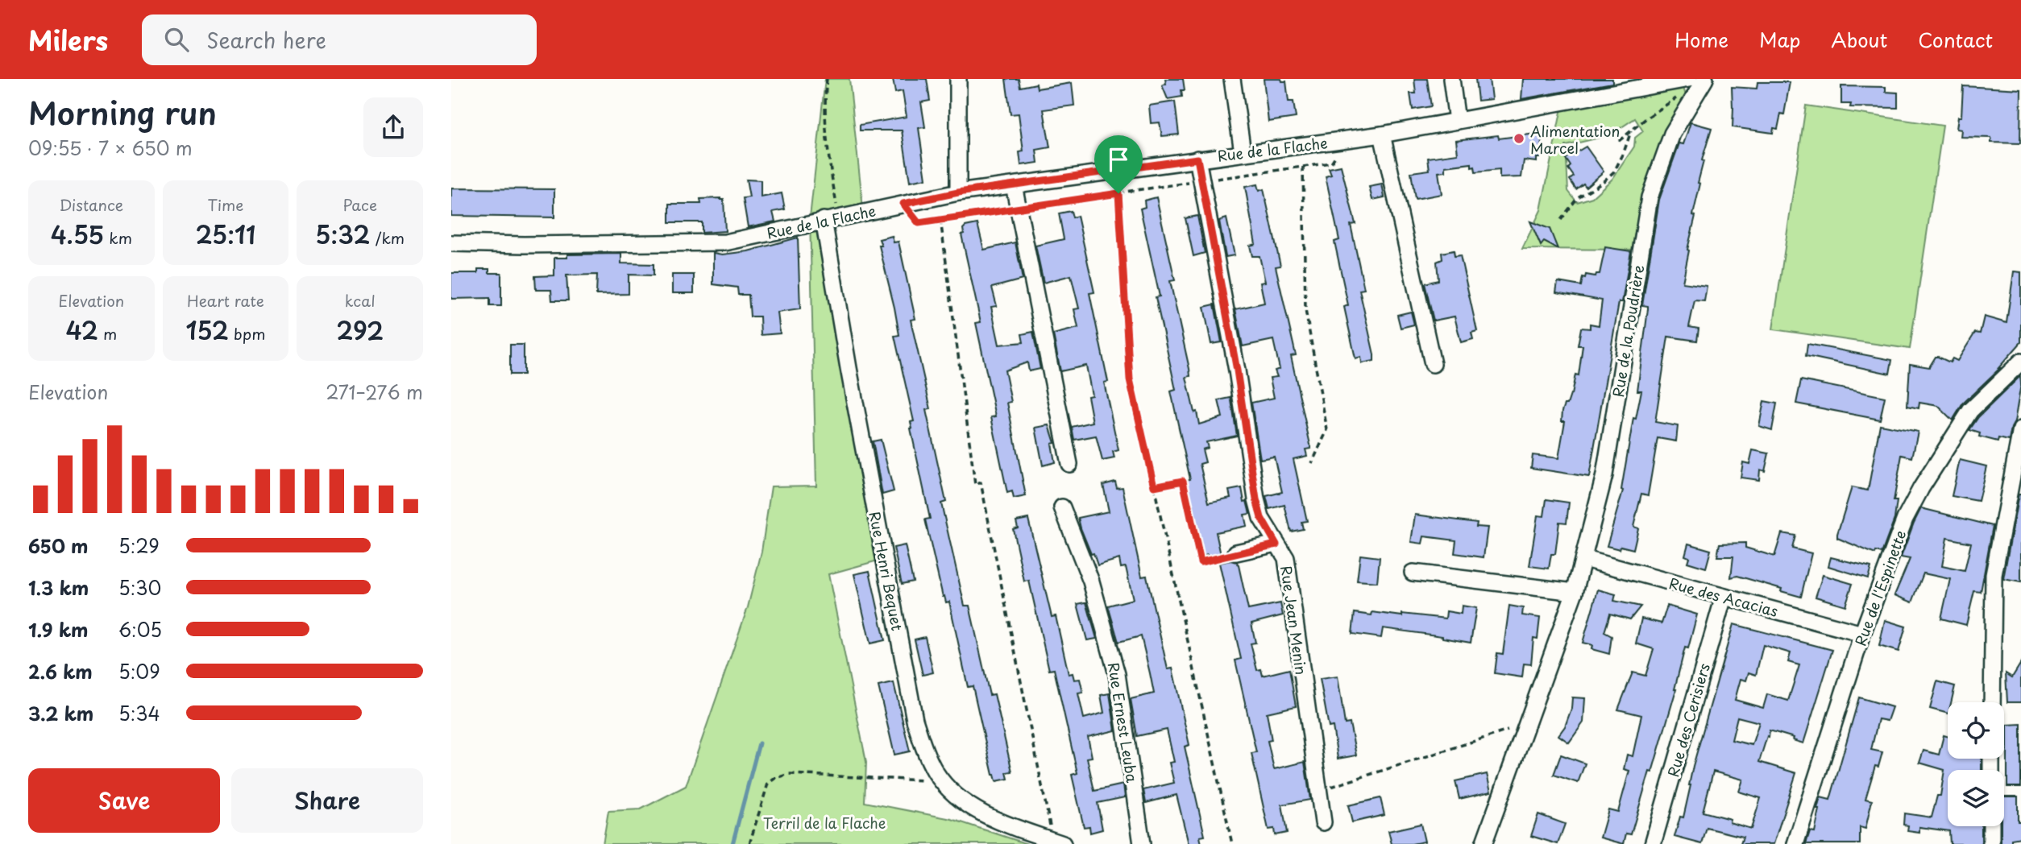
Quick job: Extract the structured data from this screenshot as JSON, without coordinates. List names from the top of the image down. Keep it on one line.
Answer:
{"streets":{"street":["Rue de la Flache","Rue de la Poudrière","Rue Henri Bequet","Rue de l'Espinette","Rue des Acacias","Rue Jean Menin","Rue des Cerisiers","Rue Ernest Leuba"]},"crossings":[["Rue de la Flache","Rue Henri Bequet"],["Rue de la Flache","Rue Jean Menin"],["Rue de la Poudrière","Rue des Acacias"],["Rue de l'Espinette","Rue des Acacias"],["Rue des Acacias","Rue des Cerisiers"]],"parks":["Terril de la Flache"],"places":["Alimentation Marcel"],"page":{"header":"Milers","search":"Search here","nav":["Home","Map","About","Contact"],"heading":["Morning run","09:55 · 7 × 650 m"],"stats":[["Distance","4.55 km"],["Time","25:11"],["Pace","5:32 /km"],["Elevation","42 m"],["Heart rate","152 bpm"],["kcal","292"]],"chart":["Elevation","271–276 m"],"list":[{"name":"650 m","note":"5:29"},{"name":"1.3 km","note":"5:30"},{"name":"1.9 km","note":"6:05"},{"name":"2.6 km","note":"5:09"},{"name":"3.2 km","note":"5:34"}],"buttons":["Save","Share"]}}
